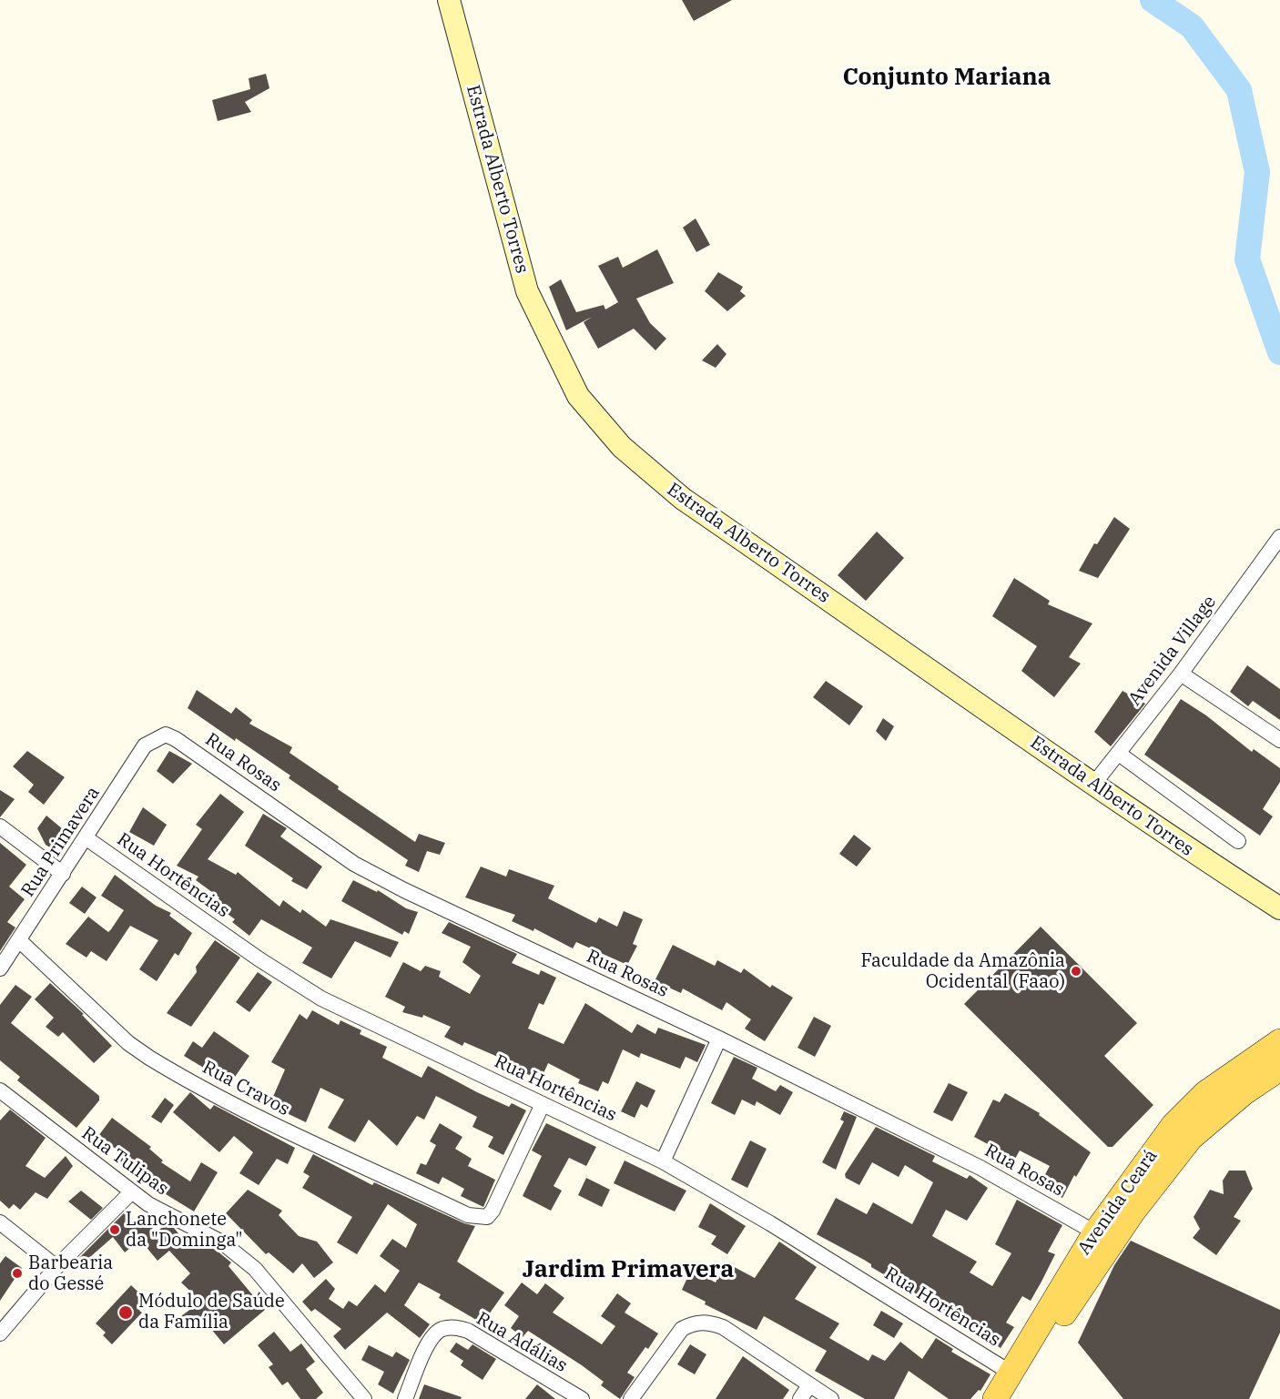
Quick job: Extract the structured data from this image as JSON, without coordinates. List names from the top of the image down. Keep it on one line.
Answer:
{"streets":{"main road":["Avenida Ceará"],"street":["Estrada Alberto Torres","Avenida Village","Rua Rosas","Rua Primavera","Rua Hortências","Rua Cravos","Rua Tulipas","Rua Adálias"]},"crossings":[["Estrada Alberto Torres","Avenida Village"],["Rua Rosas","Rua Primavera"],["Rua Rosas","Avenida Ceará"],["Rua Primavera","Rua Hortências"],["Rua Primavera","Rua Cravos"],["Rua Hortências","Rua Cravos"],["Rua Hortências","Avenida Ceará"]],"districts":["Conjunto Mariana","Jardim Primavera"],"places":["Faculdade da Amazônia Ocidental (Faao)","Lanchonete da \"Dominga\"","Barbearia do Gessé","Módulo de Saúde da Família"]}
